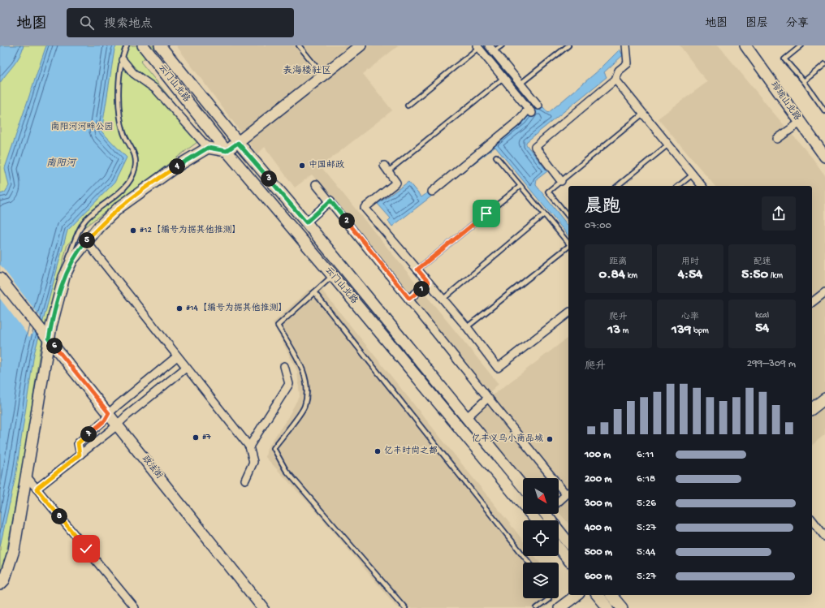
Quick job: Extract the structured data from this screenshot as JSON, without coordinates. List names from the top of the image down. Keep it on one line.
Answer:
{"streets":{"main road":["云门山北路","玲珑山北路","政法街"]},"districts":["表海楼社区"],"water":["南阳河"],"parks":["南阳河河畔公园"],"places":["中国邮政","#12【编号为据其他推测】","#14【编号为据其他推测】","#7","亿丰义乌小商品城","亿丰时尚之都"],"north":"bottom right","page":{"header":"地图","search":"搜索地点","nav":["地图","图层","分享"],"pins":["4","3","2","5","1","6","7","8"],"heading":["晨跑","07:00"],"stats":[["距离","0.84 km"],["用时","4:54"],["配速","5:50 /km"],["爬升","13 m"],["心率","139 bpm"],["kcal","54"]],"chart":["爬升","299–309 m"],"list":[{"name":"100 m","note":"6:11"},{"name":"200 m","note":"6:18"},{"name":"300 m","note":"5:26"},{"name":"400 m","note":"5:27"},{"name":"500 m","note":"5:44"},{"name":"600 m","note":"5:27"}]}}
